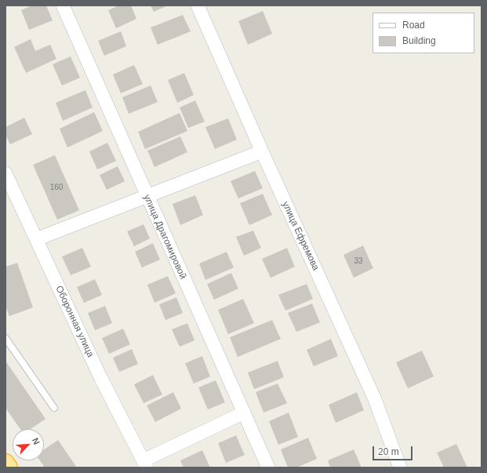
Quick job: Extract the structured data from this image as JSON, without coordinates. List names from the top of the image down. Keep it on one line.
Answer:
{"streets":{"street":["улица Ефремова","улица Драгомировой","Оборонная улица"]},"house_numbers":["160","33"],"legend":["Road","Building"],"scale_bar":"20 m","north":"top right"}
